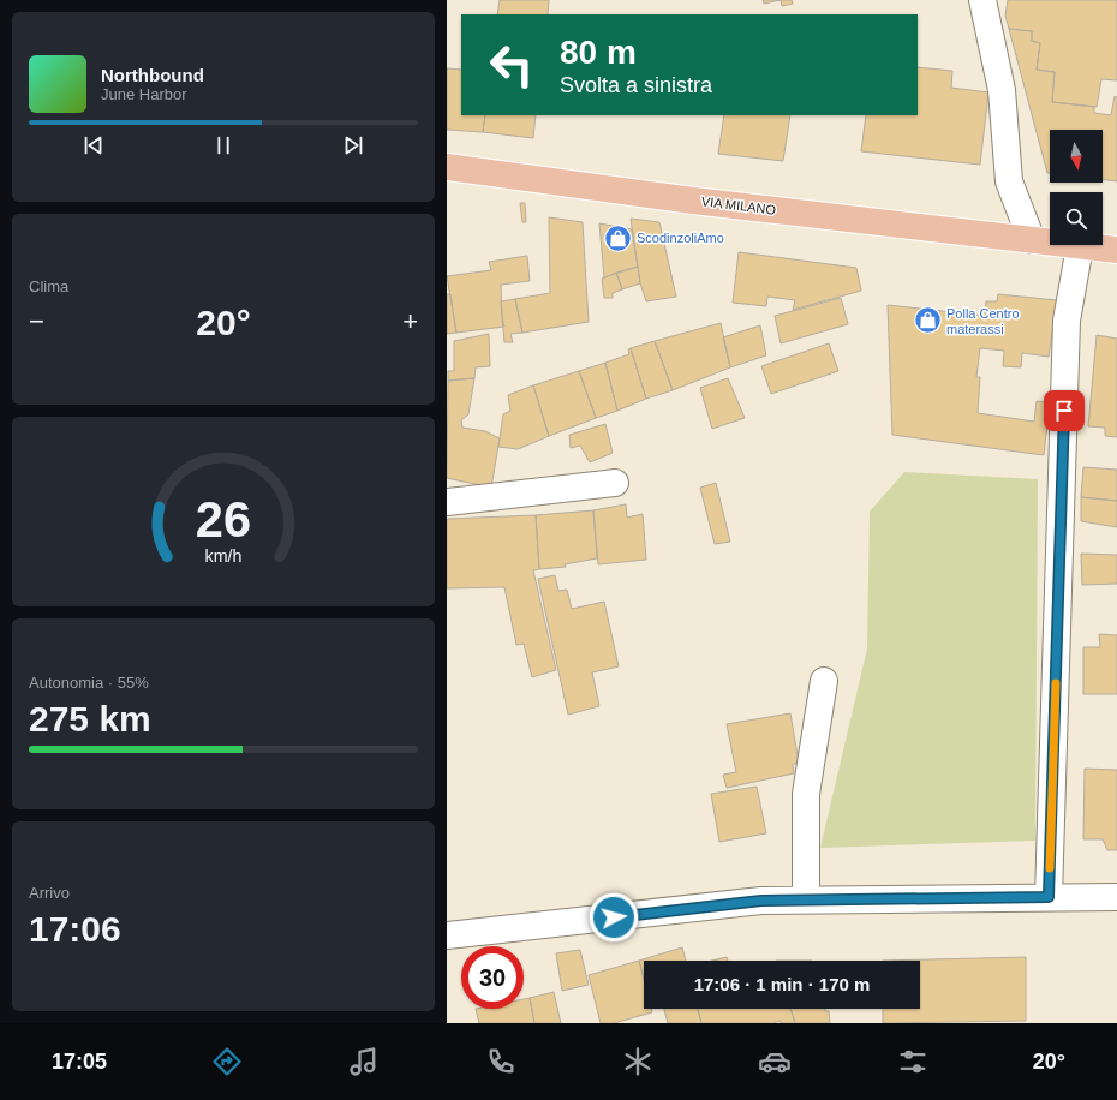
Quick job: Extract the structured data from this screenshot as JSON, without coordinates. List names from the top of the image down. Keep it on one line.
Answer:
{"streets":{"main road":["VIA MILANO"]},"places":{"shop":["ScodinzoliAmo","Polla Centro materassi"]},"north":"bottom","page":{"turn":["80 m","Svolta a sinistra"],"song":["Northbound","June Harbor"],"tile":["Clima",["Autonomia · 55%","275 km"],["Arrivo","17:06"]],"heat":["−","20°","+"],"limit":"30","trip":"17:06 · 1 min · 170 m","tabs":["17:05","20°"],"gauge":["26","km/h"]}}
